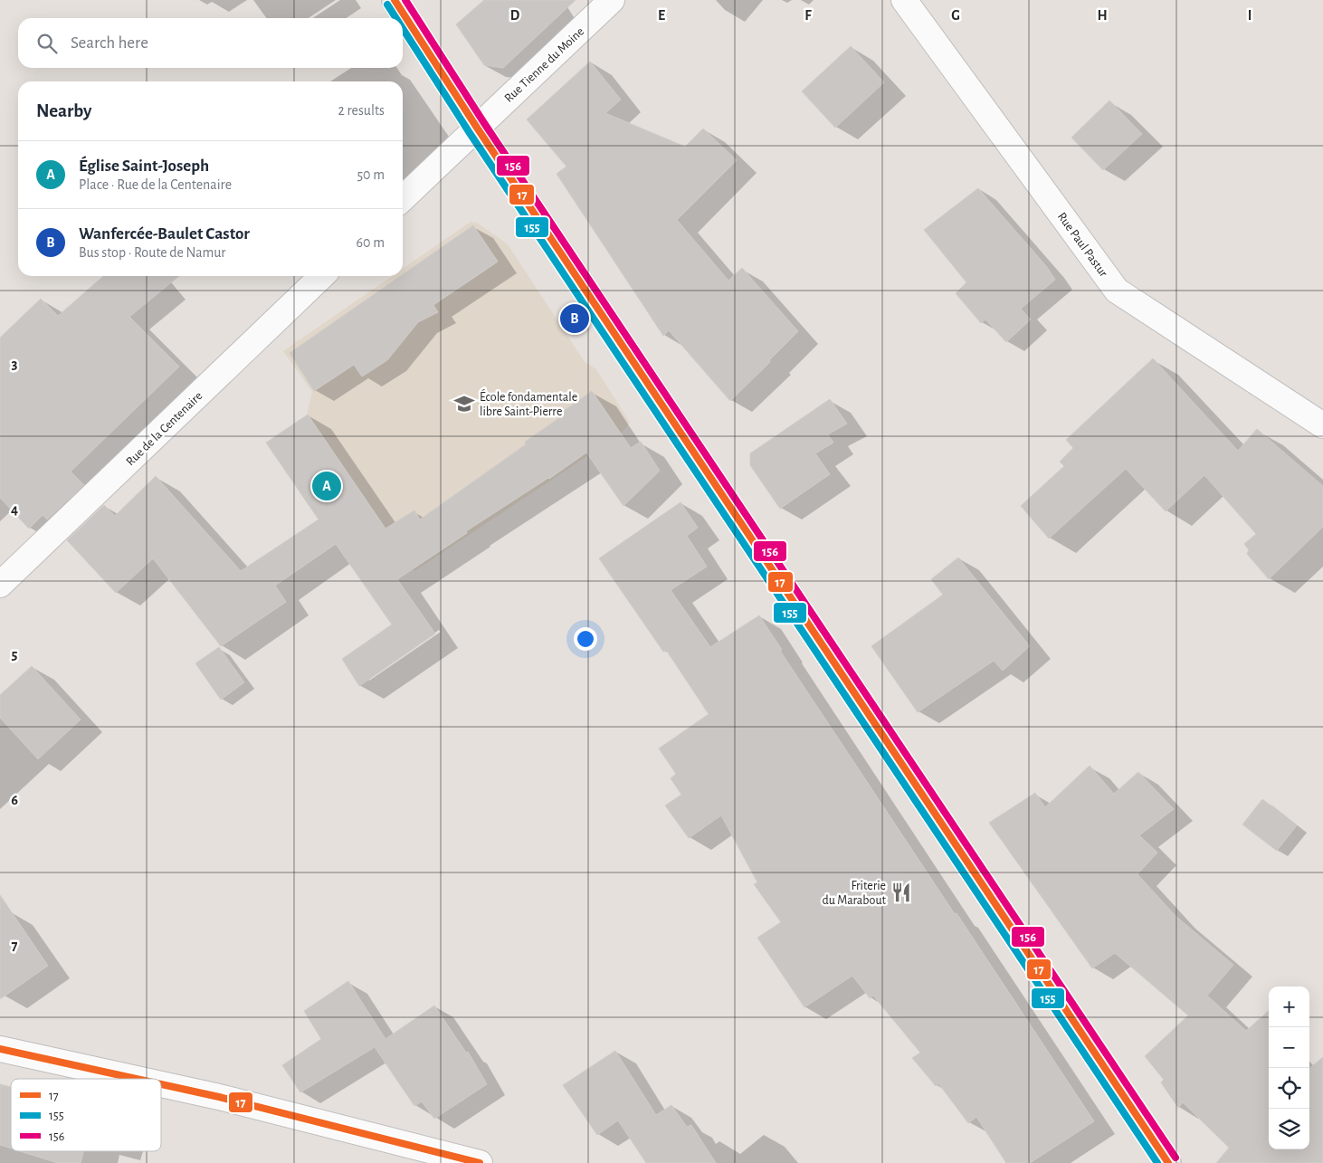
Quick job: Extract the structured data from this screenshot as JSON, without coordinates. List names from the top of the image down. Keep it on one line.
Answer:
{"streets":{"street":["Rue Tienne du Moine","Rue Paul Pastur","Rue de la Centenaire"]},"places":{"school or university":["École fondamentale libre Saint-Pierre"],"restaurant":["Friterie du Marabout"]},"lines":["transit line 17","transit line 156","transit line 155"],"legend":["17","155","156"],"page":{"search":"Search here","heading":["Nearby","2 results"],"list":[{"mark":"A","name":"Église Saint-Joseph","note":"Place · Rue de la Centenaire","value":"50 m"},{"mark":"B","name":"Wanfercée-Baulet Castor","note":"Bus stop · Route de Namur","value":"60 m"}],"pins":["B","A"],"map_buttons":["+","−"]},"grid":{"columns":["D","E","F","G","H","I"],"rows":["3","4","5","6","7"]}}
